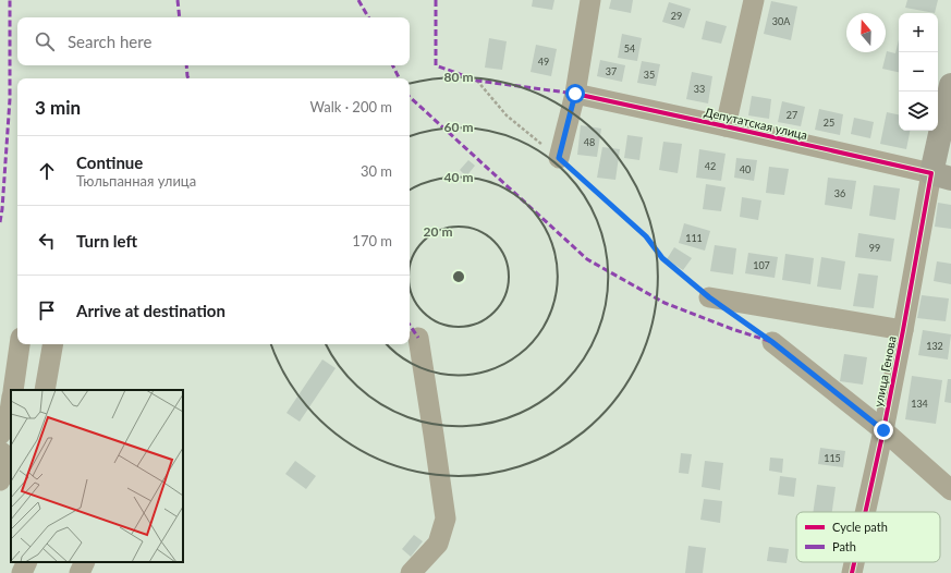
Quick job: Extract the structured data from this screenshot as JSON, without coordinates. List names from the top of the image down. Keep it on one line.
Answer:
{"streets":{"main road":["улица Генова"],"street":["Депутатская улица"]},"crossings":[["Депутатская улица","улица Генова"]],"house_numbers":["29","30А","54","49","37","35","33","27","25","48","42","40","36","111","99","107","132","134","115"],"legend":["Cycle path","Path"],"north":"top","page":{"map_buttons":["+","−"],"search":"Search here","heading":["3 min","Walk · 200 m"],"list":[["Continue","Тюльпанная улица","30 m"],["Turn left","170 m"],"Arrive at destination"]},"rings":["80 m","60 m","40 m","20 m"]}
